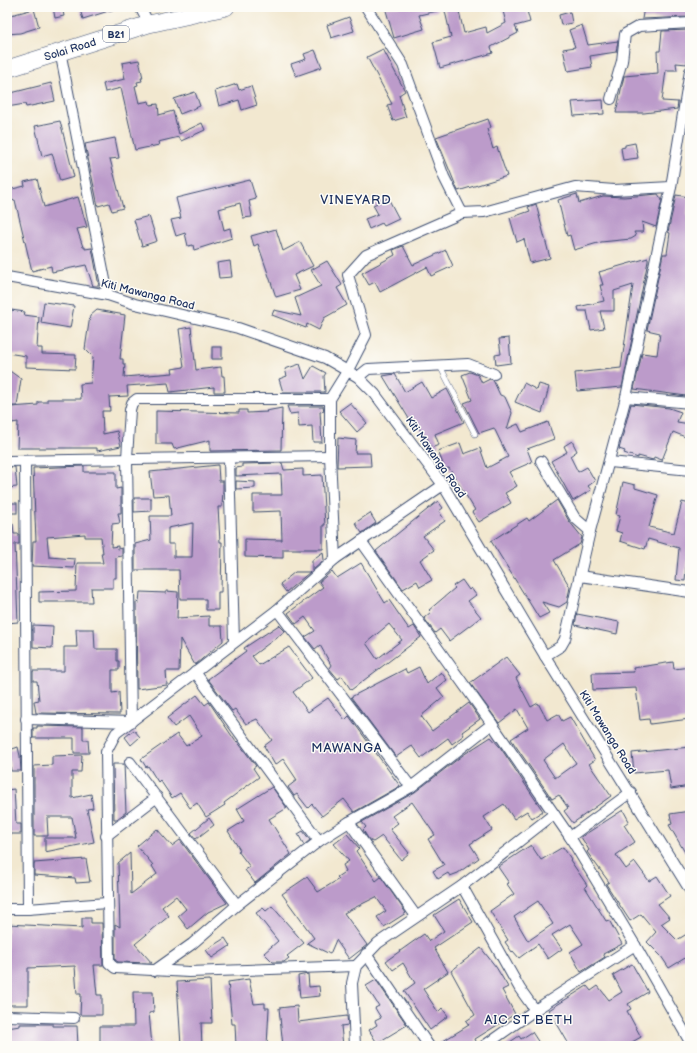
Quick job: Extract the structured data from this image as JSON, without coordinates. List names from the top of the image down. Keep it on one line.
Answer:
{"streets":{"highway":["B21","Solai Road"],"street":["Kiti Mawanga Road"]},"districts":["VINEYARD","MAWANGA","AIC ST BETH"]}
